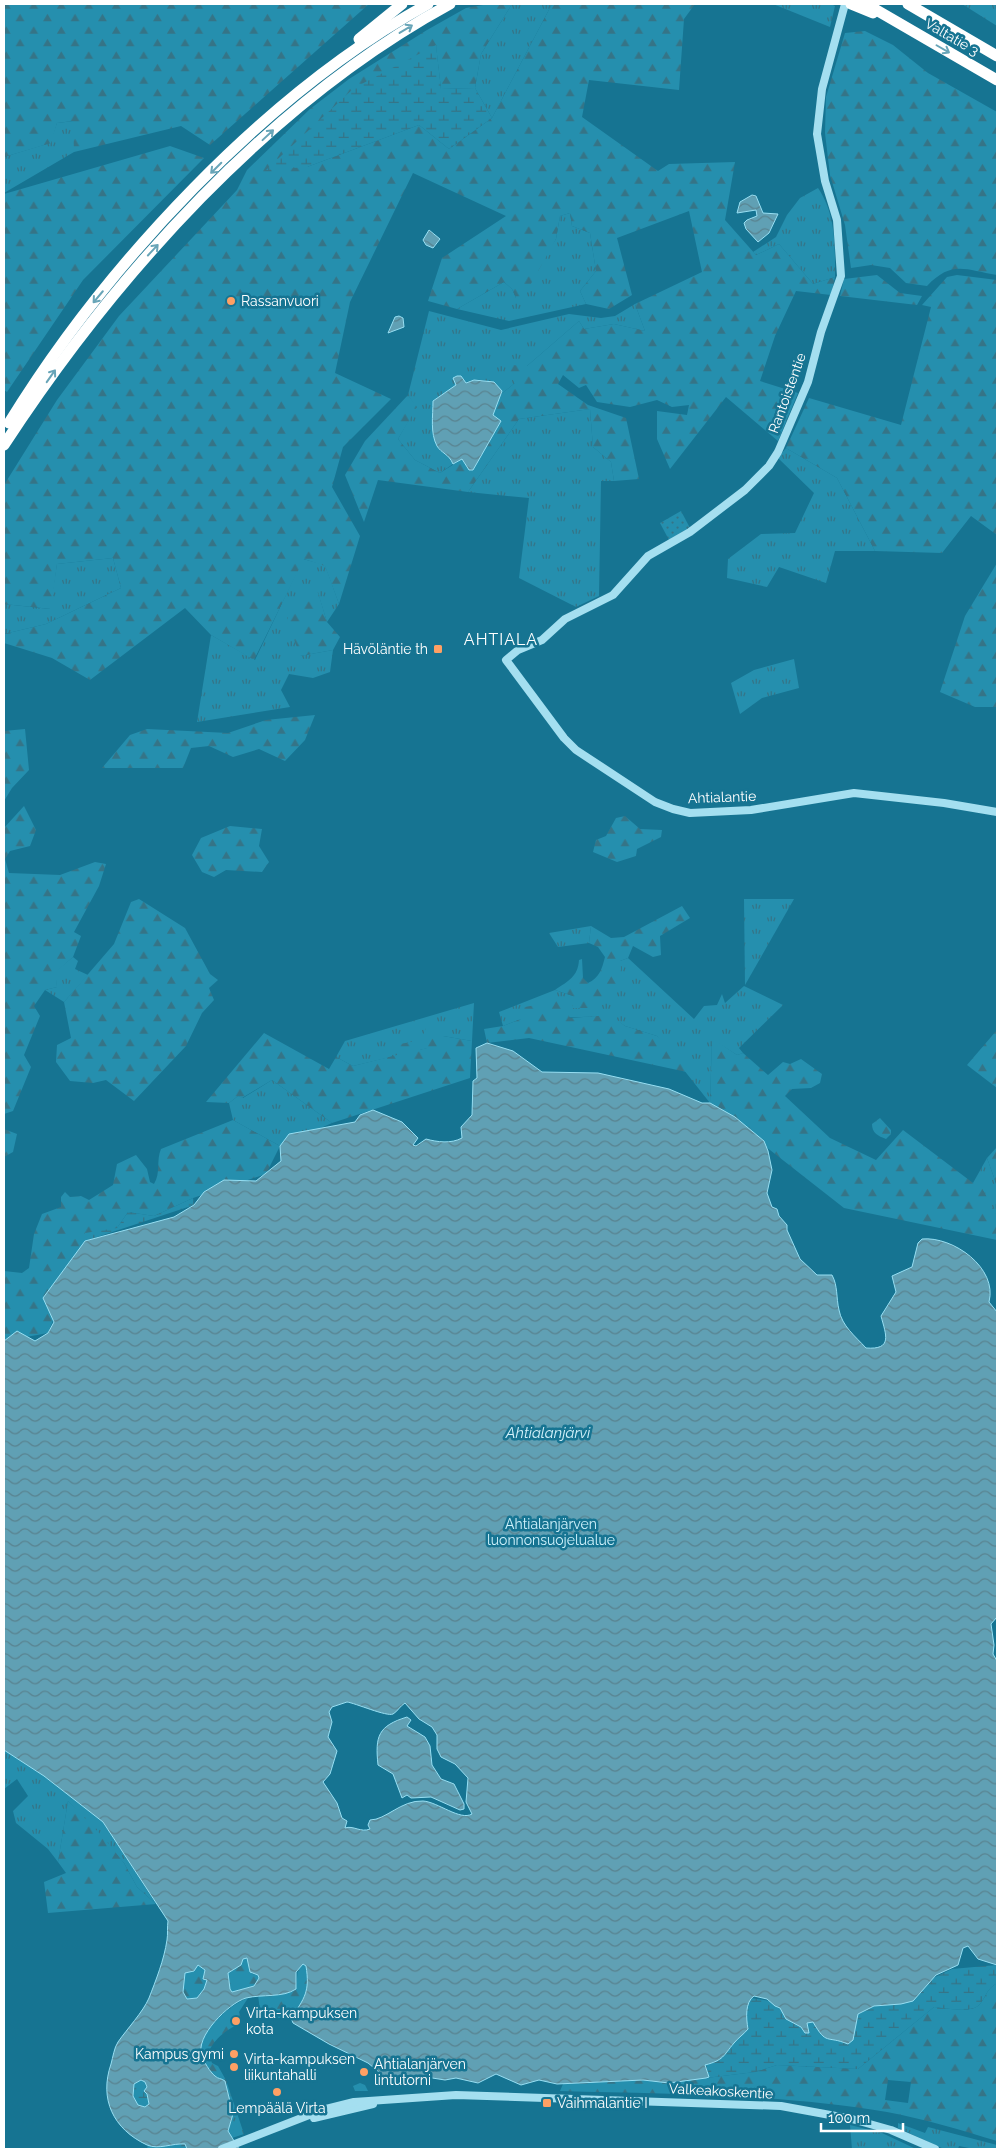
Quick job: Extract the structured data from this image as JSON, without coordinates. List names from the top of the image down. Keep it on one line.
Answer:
{"streets":{"highway":["Valtatie 3"],"street":["Rantoistentie","Ahtialantie","Valkeakoskentie"]},"crossings":[["Rantoistentie","Ahtialantie"]],"districts":["AHTIALA"],"water":["Ahtialanjärvi"],"parks":["Ahtialanjärven luonnonsuojelualue"],"places":{"other":["Rassanvuori","Virta-kampuksen kota","Kampus gymi","Virta-kampuksen liikuntahalli","Ahtialanjärven lintutorni","Lempäälä Virta"],"transit":["Hävöläntie th","Vaihmalantie I"]},"scale_bar":"100 m"}
